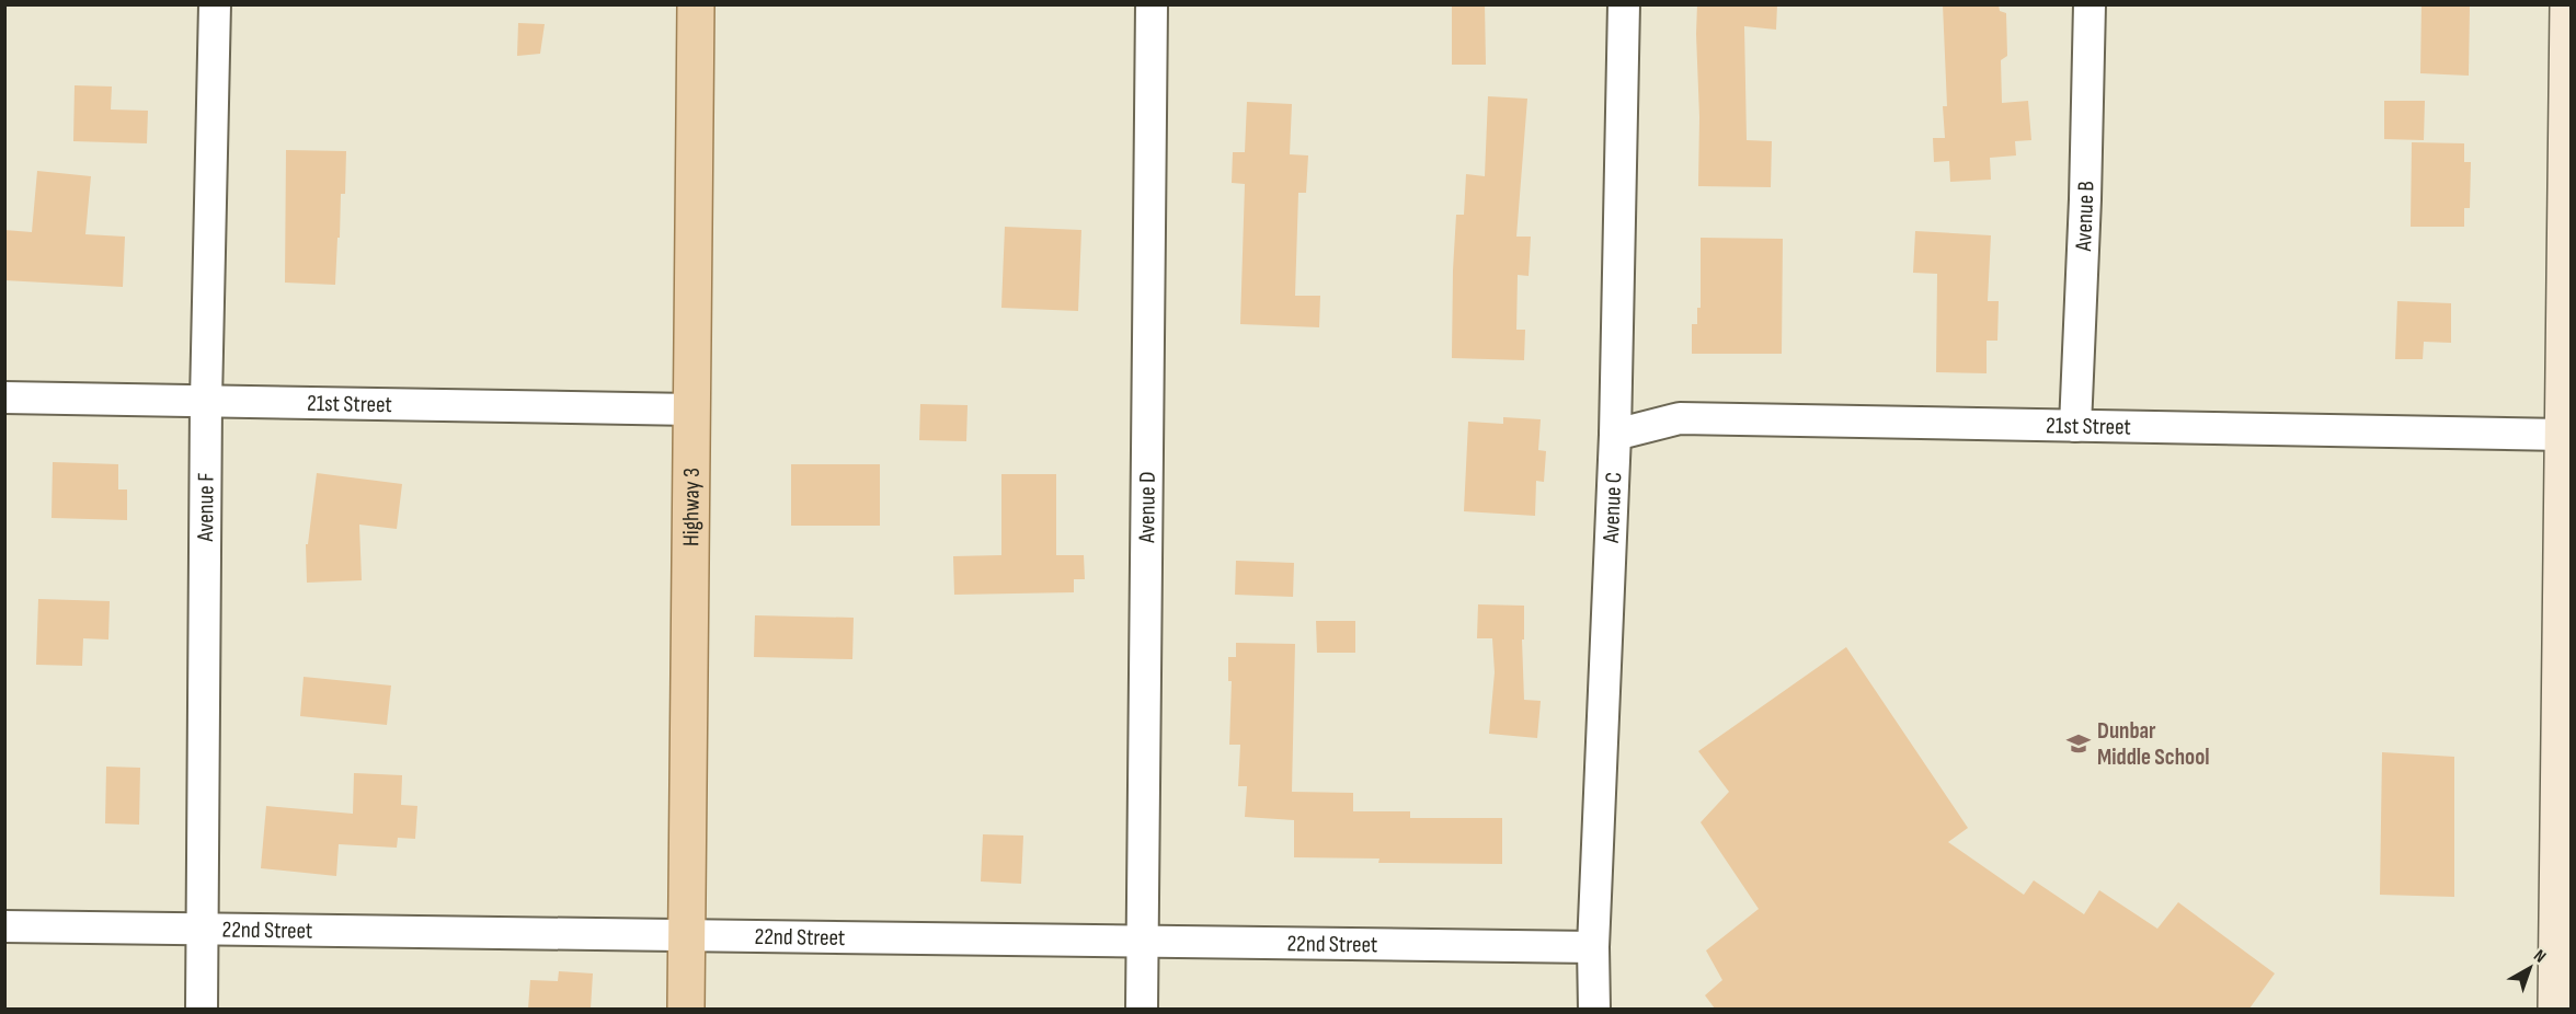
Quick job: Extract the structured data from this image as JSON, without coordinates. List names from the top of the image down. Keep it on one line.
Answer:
{"streets":{"main road":["Highway 3"],"street":["Avenue B","21st Street","Avenue F","Avenue D","Avenue C","22nd Street"]},"crossings":[["Avenue B","21st Street"],["21st Street","Avenue F"],["21st Street","Highway 3"],["21st Street","Avenue C"],["Avenue F","22nd Street"],["Highway 3","22nd Street"],["Avenue D","22nd Street"],["Avenue C","22nd Street"]],"places":{"school or university":["Dunbar Middle School"]},"north":"top right"}
